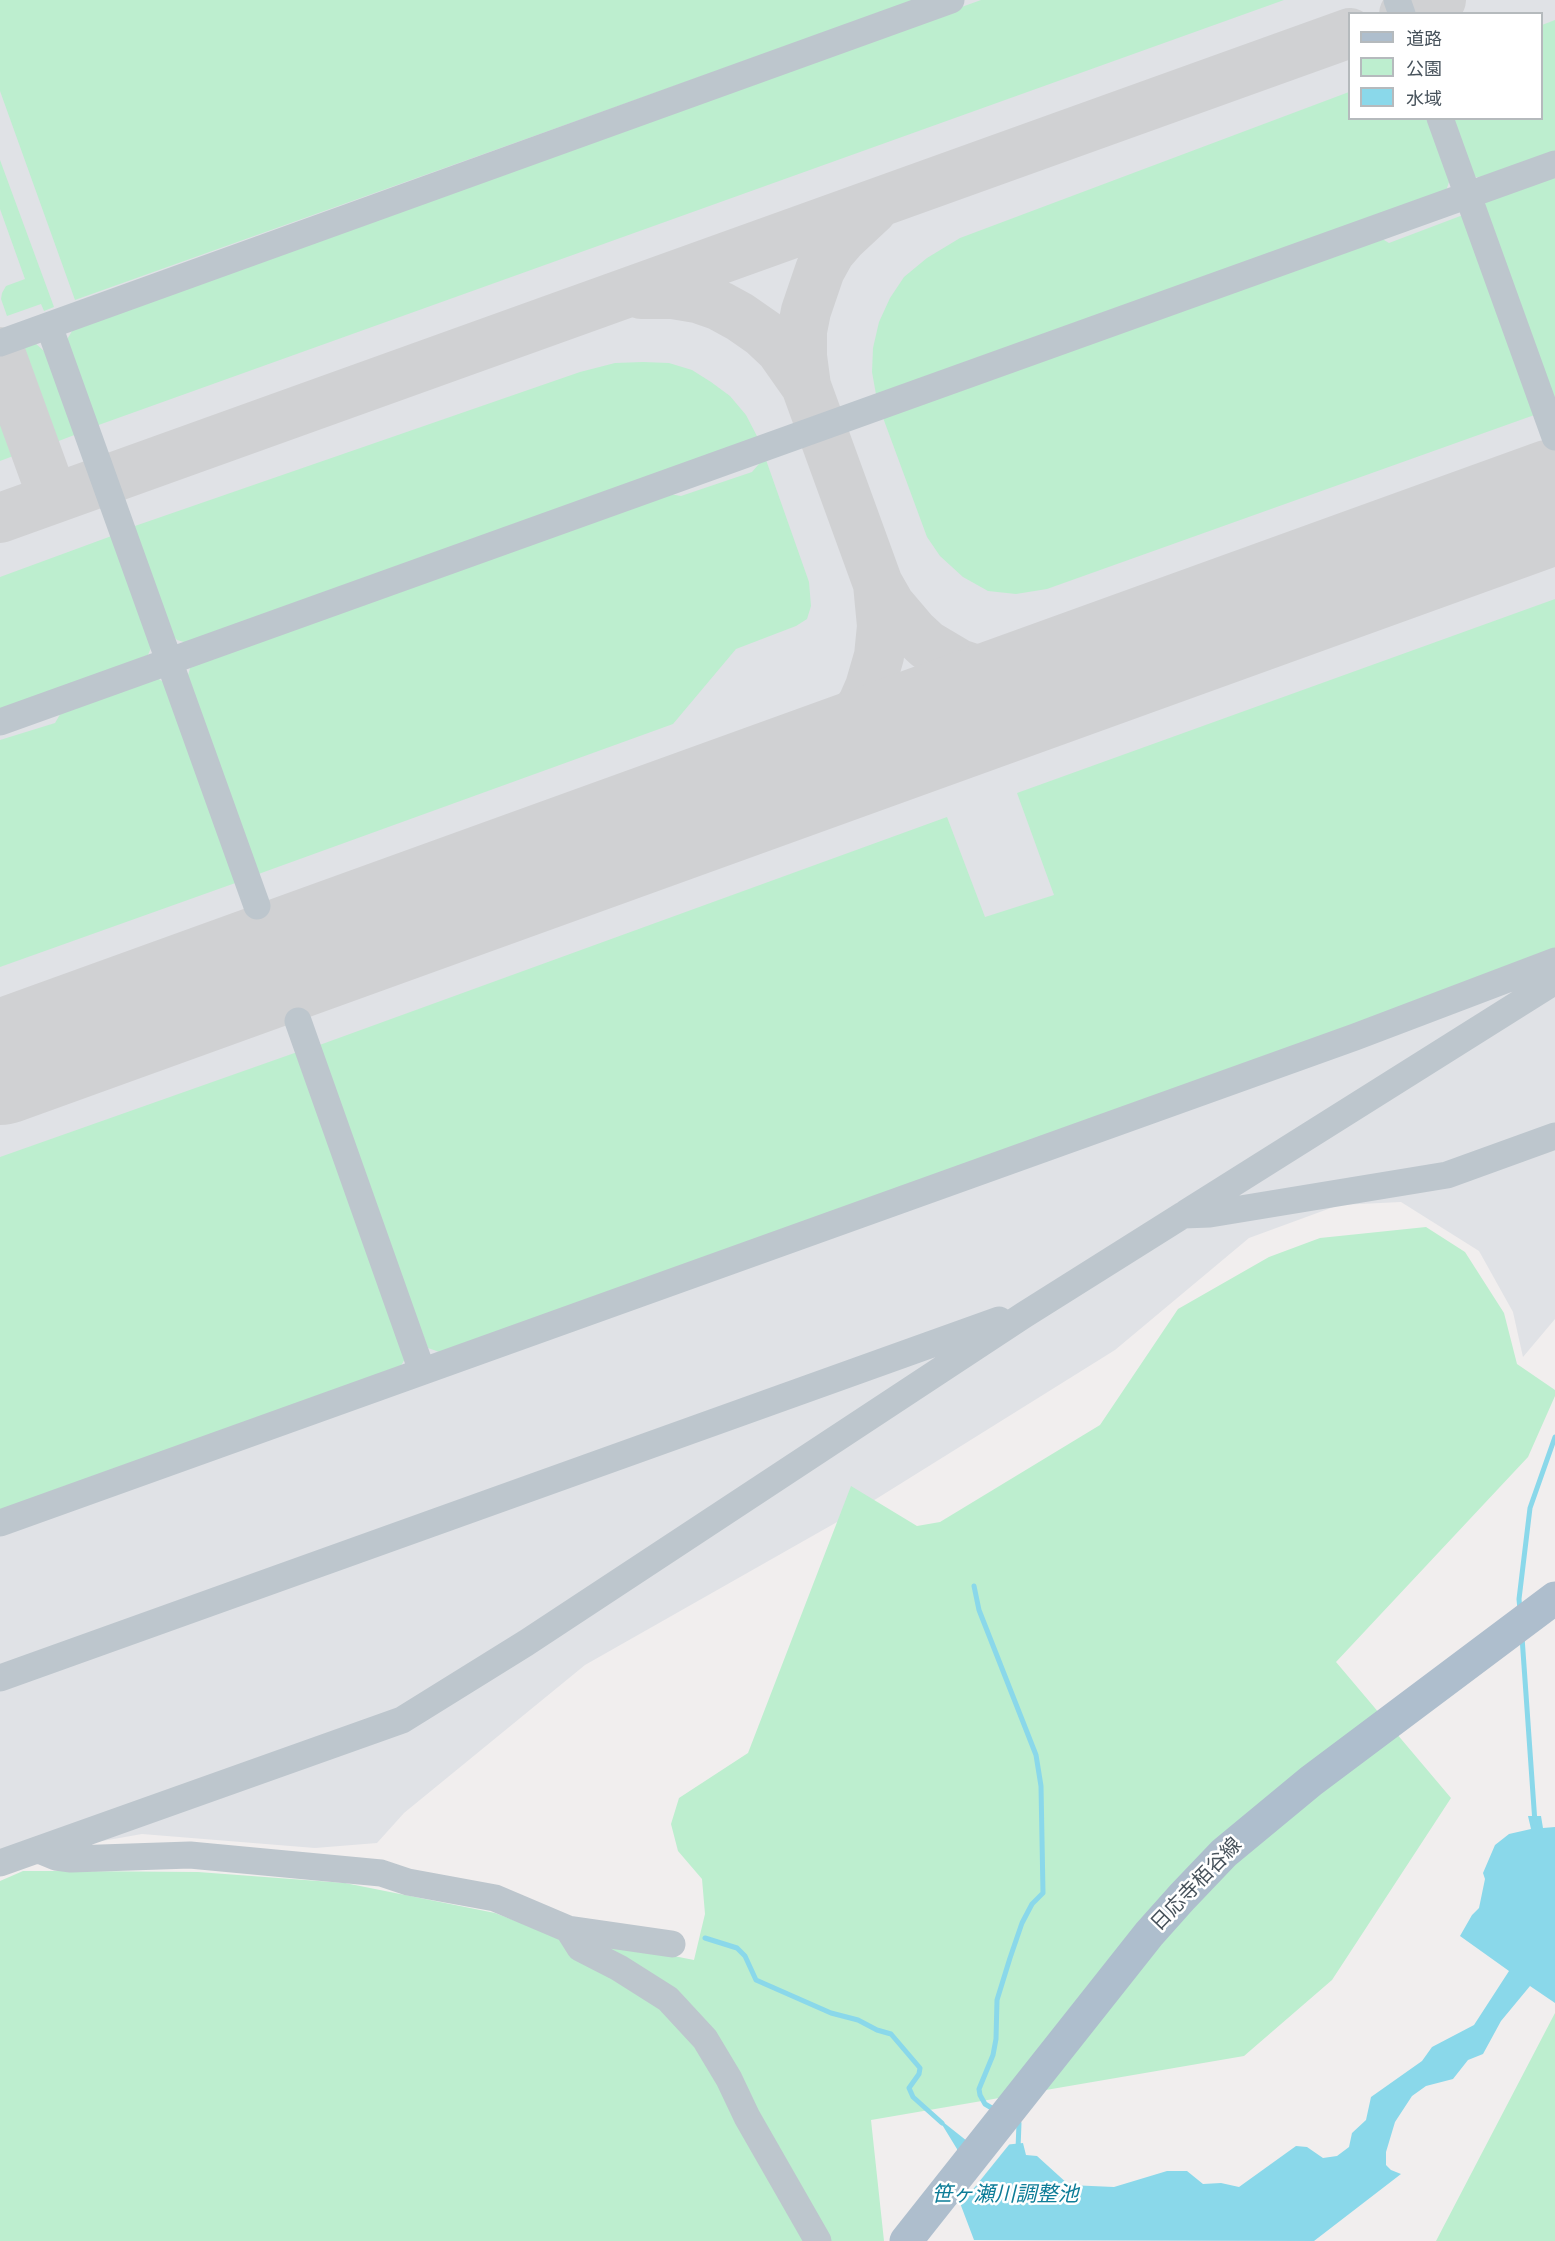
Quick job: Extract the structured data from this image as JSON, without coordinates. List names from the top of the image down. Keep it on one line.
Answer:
{"streets":{"main road":["日応寺栢谷線"]},"water":["笹ヶ瀬川調整池"],"legend":["道路","公園","水域"]}
